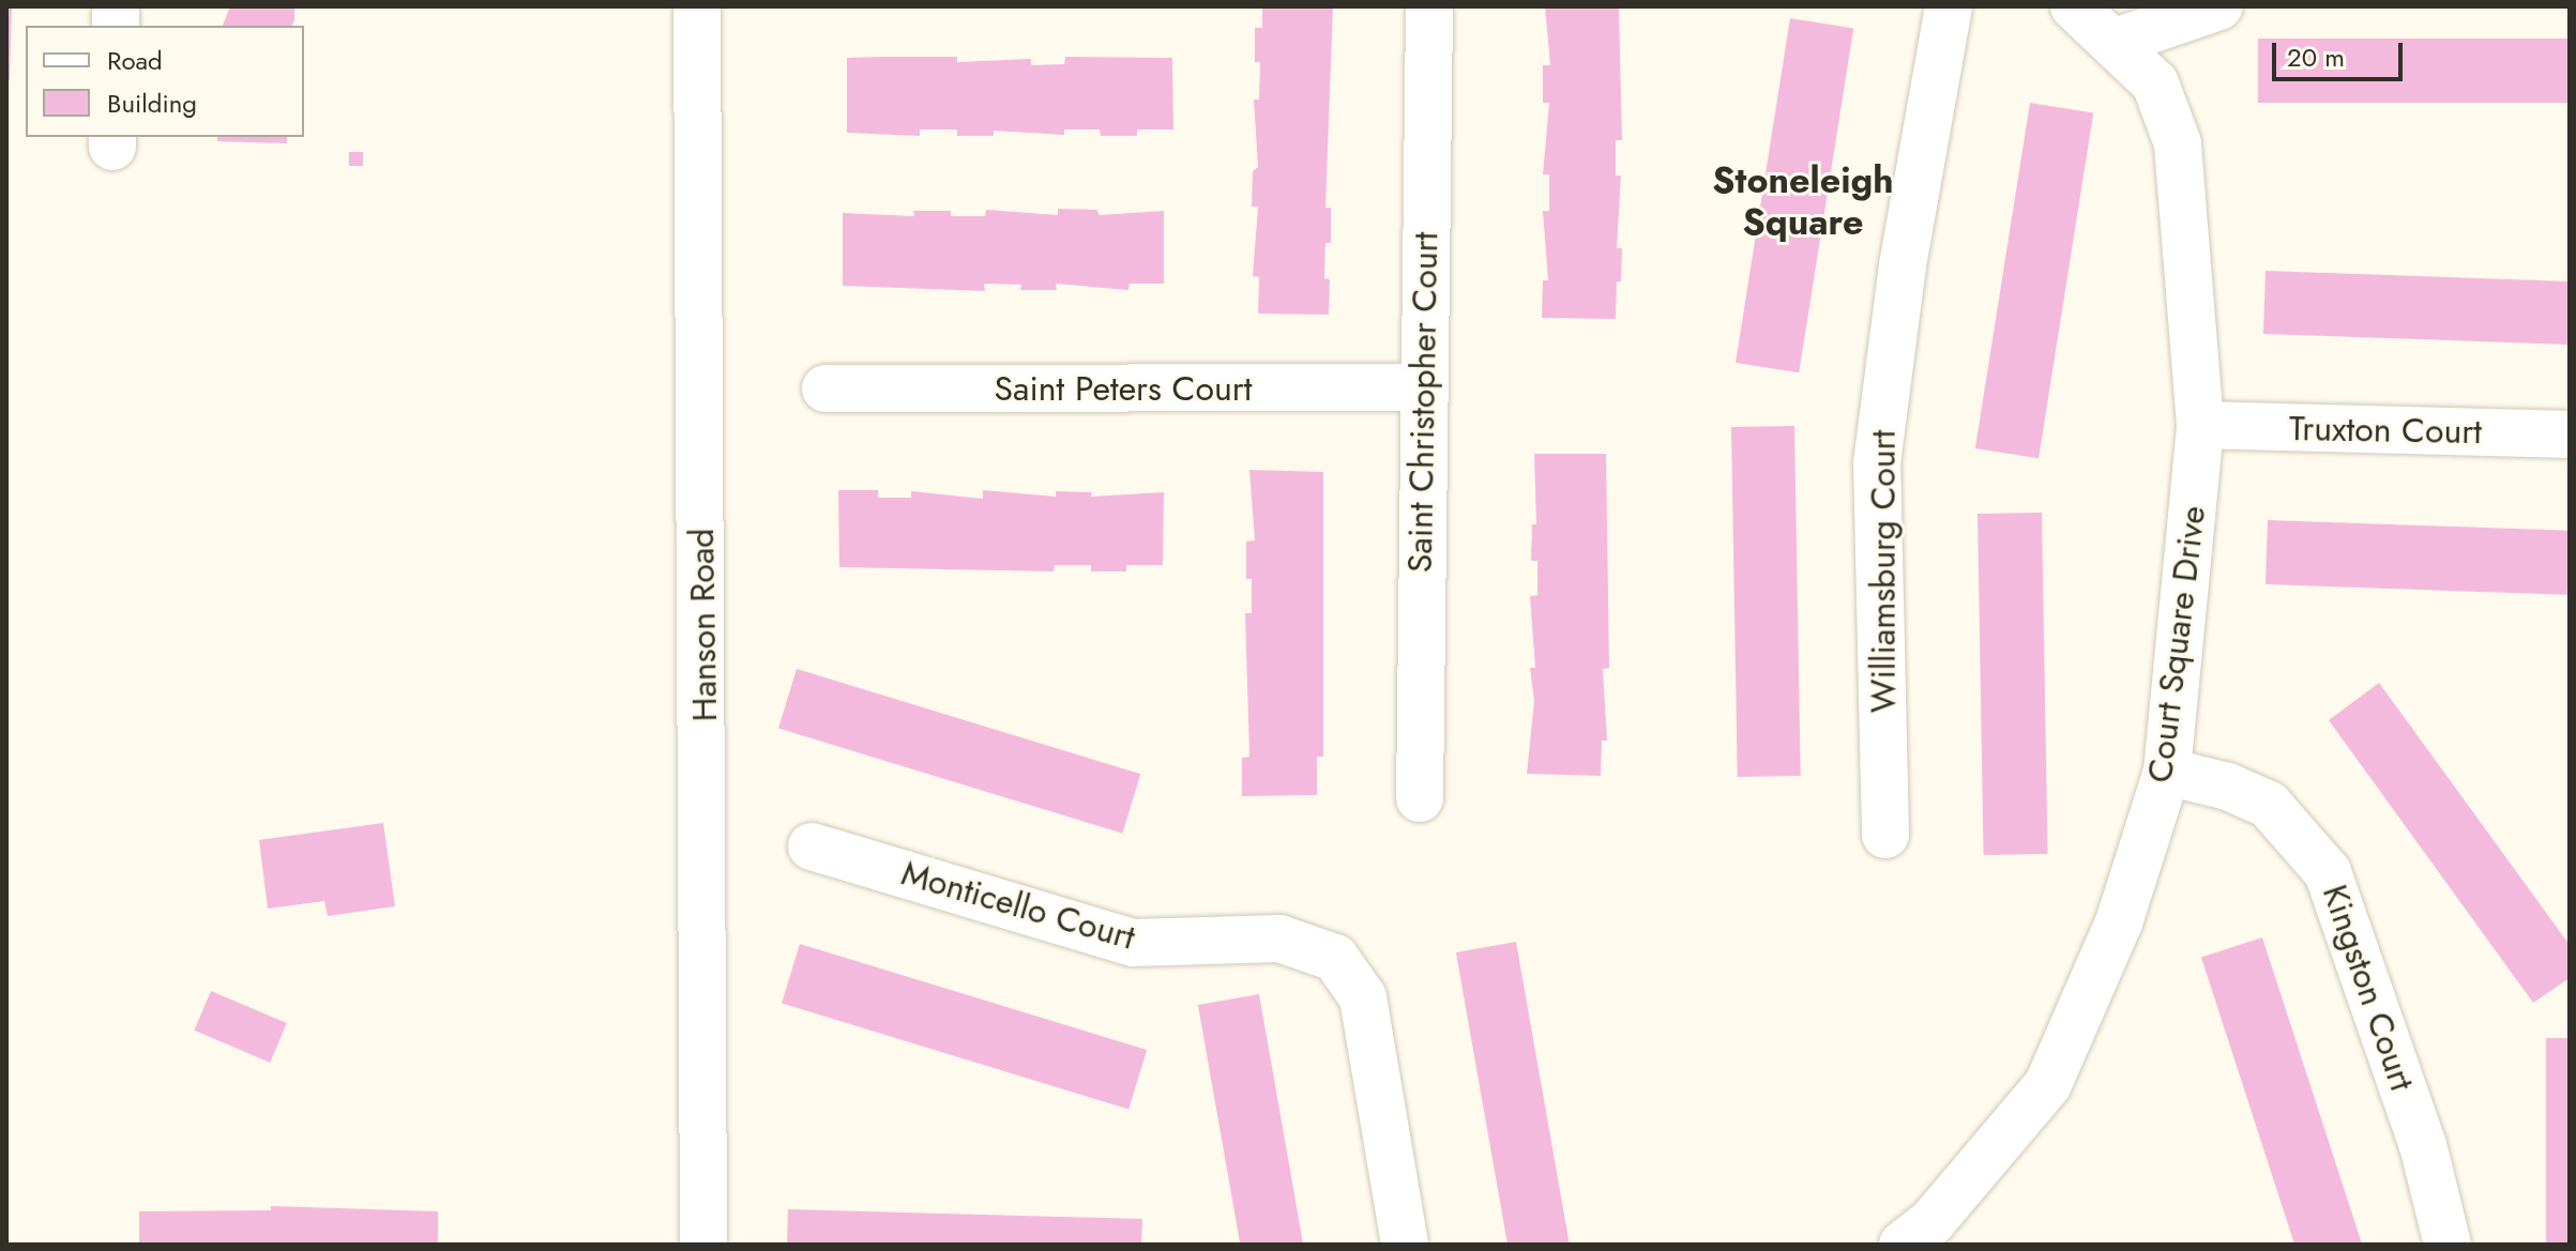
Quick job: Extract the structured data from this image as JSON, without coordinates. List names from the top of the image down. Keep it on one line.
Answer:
{"streets":{"street":["Saint Peters Court","Saint Christopher Court","Truxton Court","Williamsburg Court","Hanson Road","Court Square Drive","Monticello Court","Kingston Court"]},"crossings":[["Saint Peters Court","Saint Christopher Court"],["Truxton Court","Court Square Drive"],["Court Square Drive","Kingston Court"]],"districts":["Stoneleigh Square"],"legend":["Road","Building"],"scale_bar":"20 m"}
